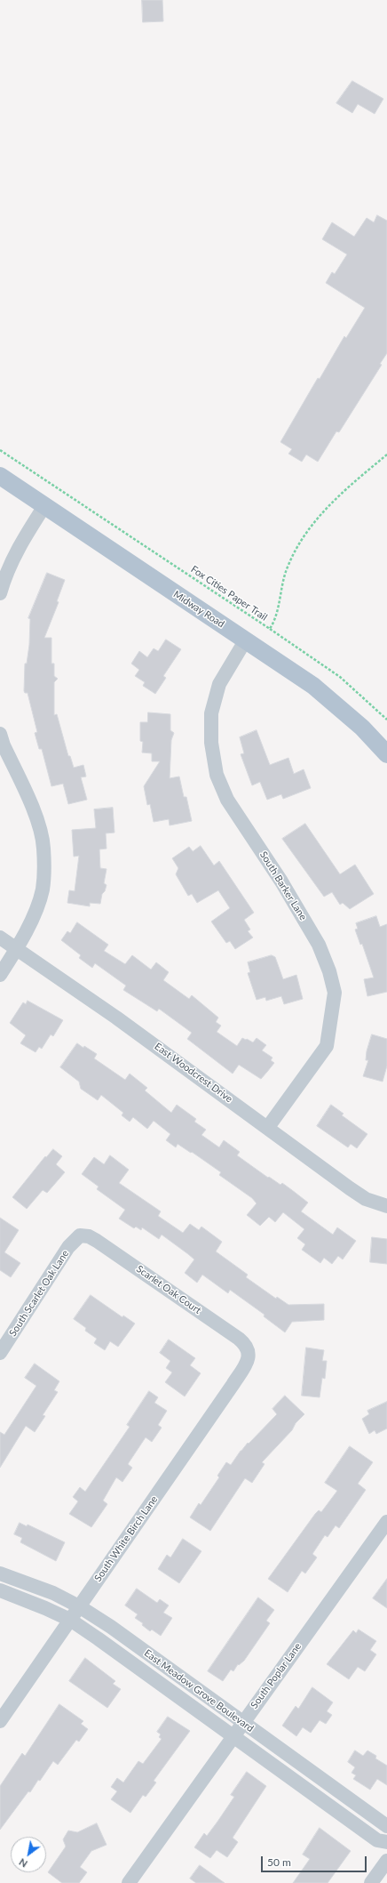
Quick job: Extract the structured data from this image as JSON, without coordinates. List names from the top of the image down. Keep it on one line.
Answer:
{"streets":{"main road":["Midway Road"],"street":["South Barker Lane","East Woodcrest Drive","Scarlet Oak Court","South Scarlet Oak Lane","South White Birch Lane","South Poplar Lane","East Meadow Grove Boulevard"],"path":["Fox Cities Paper Trail"]},"crossings":[["Midway Road","South Barker Lane"],["South Barker Lane","East Woodcrest Drive"],["Scarlet Oak Court","South Scarlet Oak Lane"],["Scarlet Oak Court","South White Birch Lane"],["South White Birch Lane","East Meadow Grove Boulevard"],["South Poplar Lane","East Meadow Grove Boulevard"]],"scale_bar":"50 m","north":"bottom left"}
